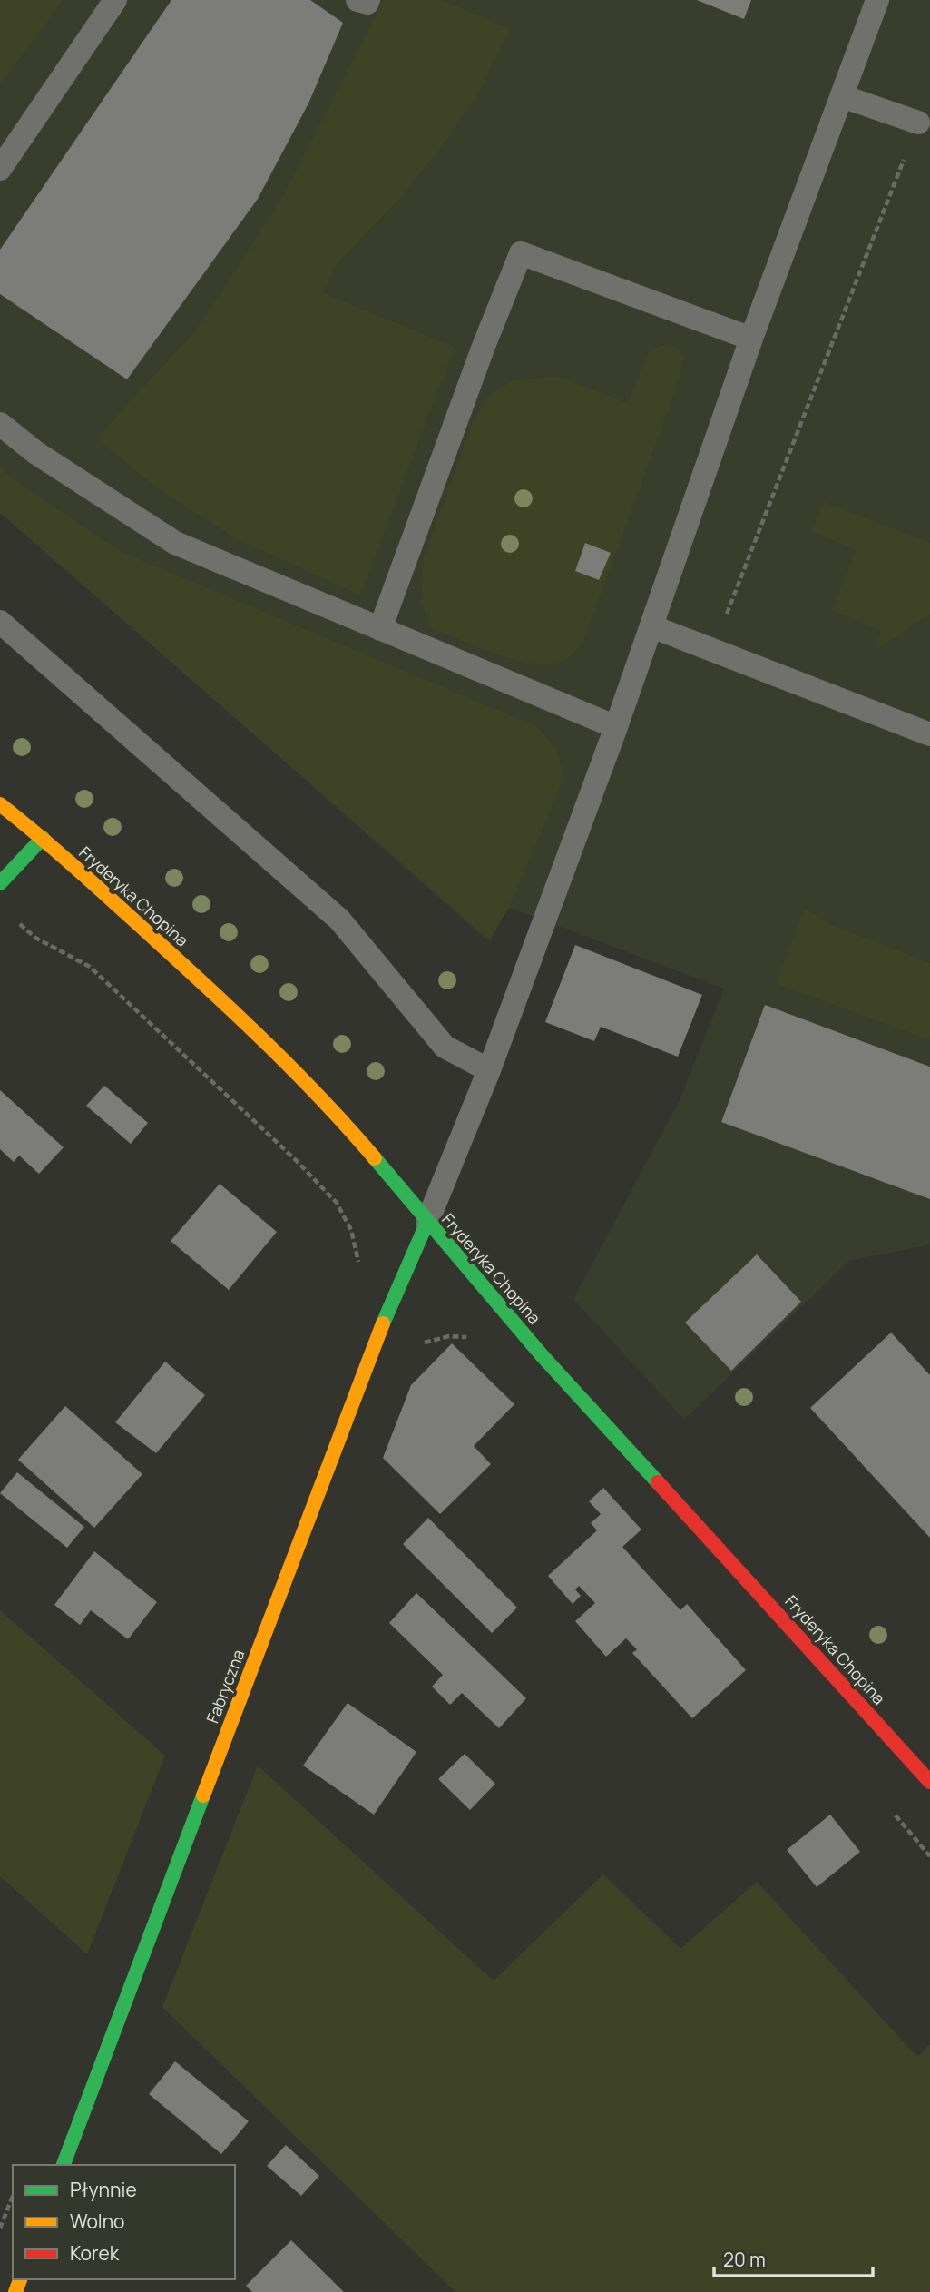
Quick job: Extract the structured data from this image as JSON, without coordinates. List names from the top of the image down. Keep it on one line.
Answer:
{"streets":{"main road":["Fryderyka Chopina","Fabryczna"]},"crossings":[["Fryderyka Chopina","Fabryczna"]],"legend":["Płynnie","Wolno","Korek"],"scale_bar":"20 m"}
